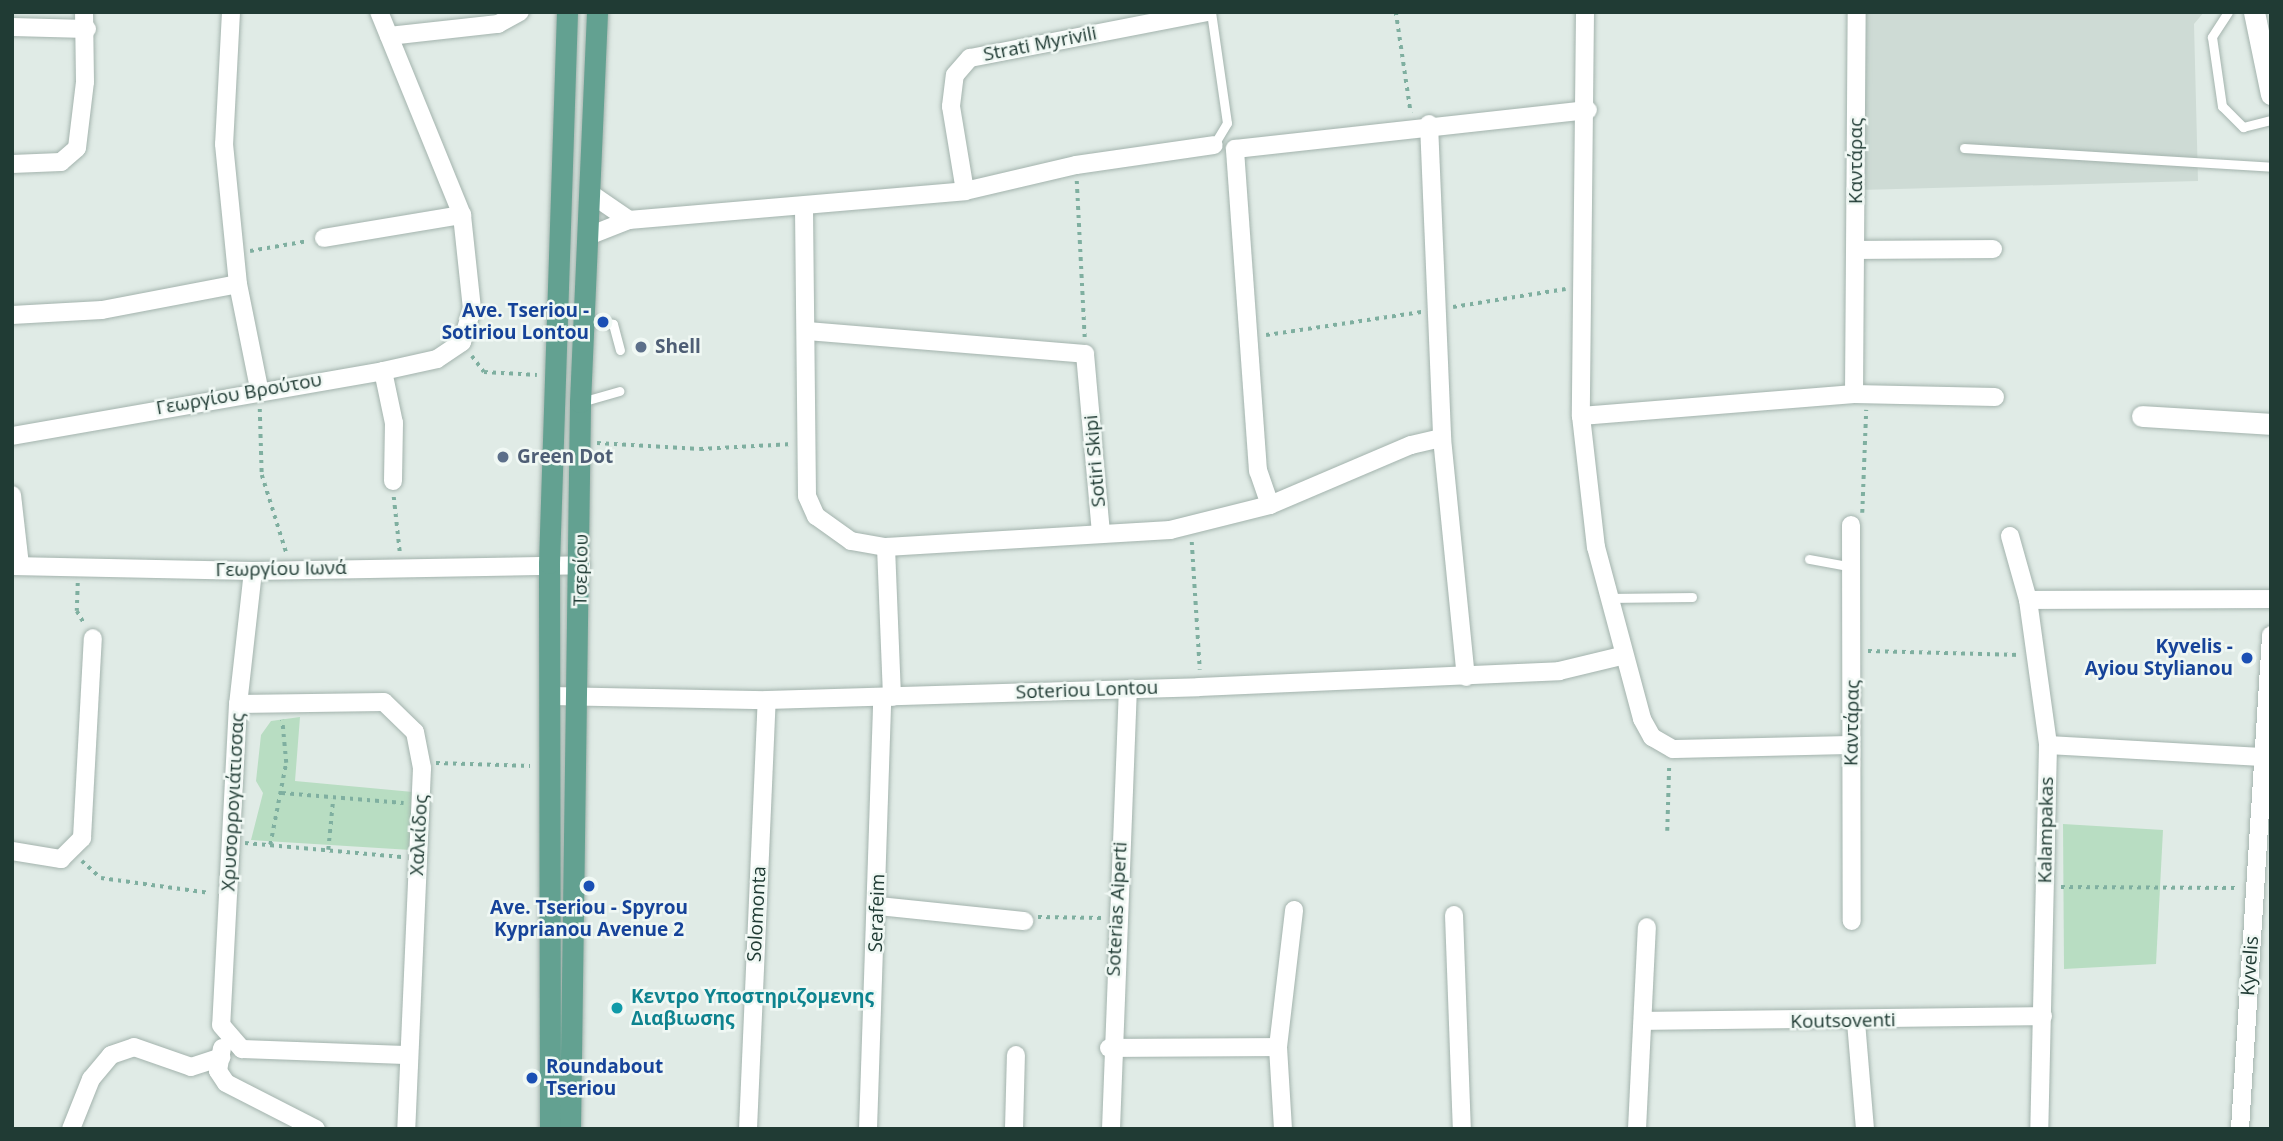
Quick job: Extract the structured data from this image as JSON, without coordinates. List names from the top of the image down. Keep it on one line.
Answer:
{"streets":{"main road":["Τσερίου"],"street":["Strati Myrivili","Καντάρας","Γεωργίου Βρούτου","Sotiri Skipi","Γεωργίου Ιωνά","Soteriou Lontou","Χρυσορρογιάτισσας","Kalampakas","Χαλκίδος","Soterias Aiperti","Serafeim","Solomonta","Kyvelis","Koutsoventi"]},"crossings":[["Γεωργίου Ιωνά","Τσερίου"],["Γεωργίου Ιωνά","Χρυσορρογιάτισσας"],["Τσερίου","Soteriou Lontou"],["Soteriou Lontou","Soterias Aiperti"],["Soteriou Lontou","Serafeim"],["Soteriou Lontou","Solomonta"],["Χρυσορρογιάτισσας","Χαλκίδος"],["Kalampakas","Koutsoventi"]],"places":["Ave. Tseriou - Sotiriou Lontou","Shell","Green Dot","Kyvelis - Ayiou Stylianou","Ave. Tseriou - Spyrou Kyprianou Avenue 2","Κεντρο Υποστηριζομενης Διαβιωσης","Roundabout Tseriou"]}
